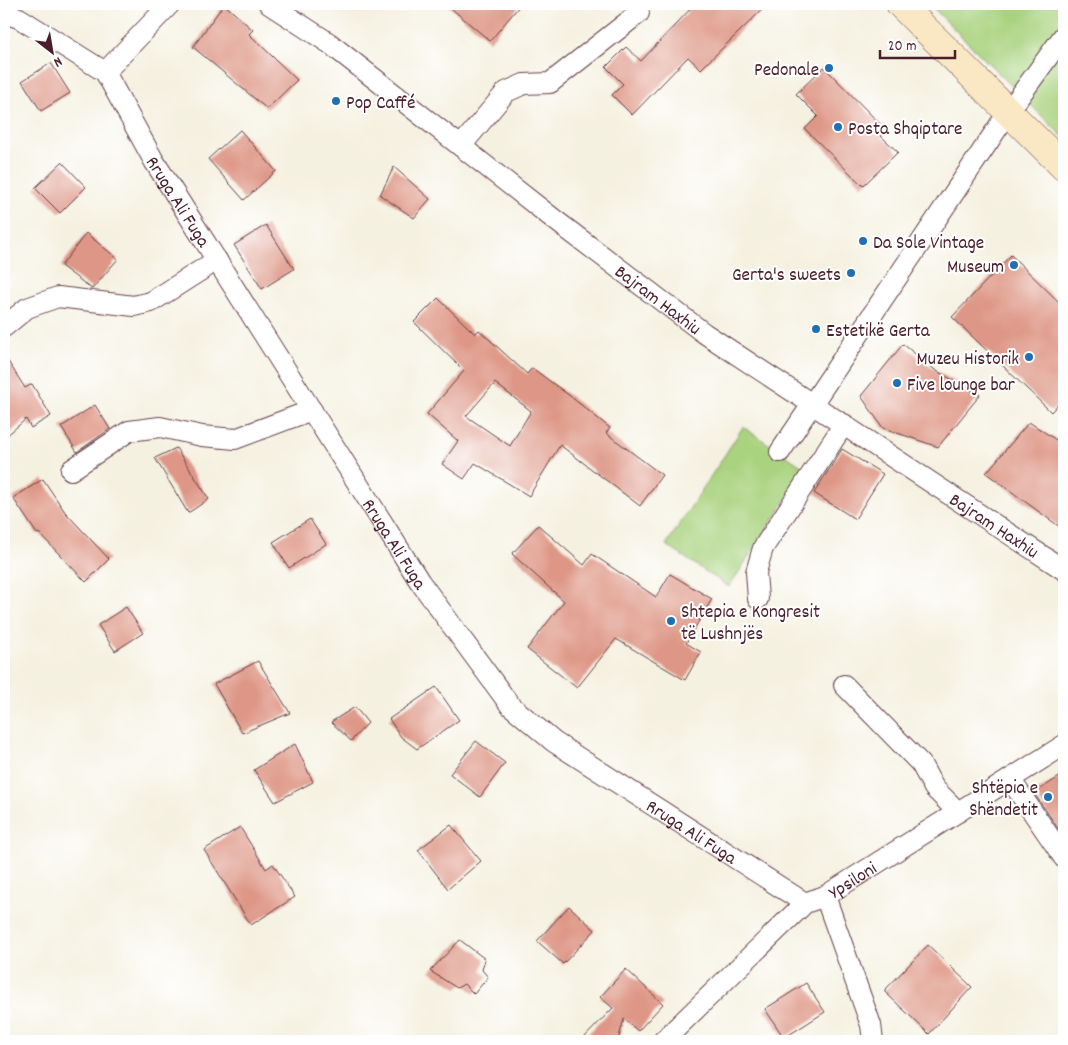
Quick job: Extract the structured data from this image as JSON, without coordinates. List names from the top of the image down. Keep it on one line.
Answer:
{"streets":{"street":["Rruga Ali Fuga","Bajram Haxhiu","Ypsiloni"]},"crossings":[["Rruga Ali Fuga","Ypsiloni"]],"places":["Pedonale","Pop Caffé","Posta Shqiptare","Da Sole Vintage","Museum","Gerta's sweets","Estetikë Gerta","Muzeu Historik","Five lounge bar","Shtepia e Kongresit të Lushnjës","Shtëpia e Shëndetit"],"scale_bar":"20 m","north":"bottom right"}
